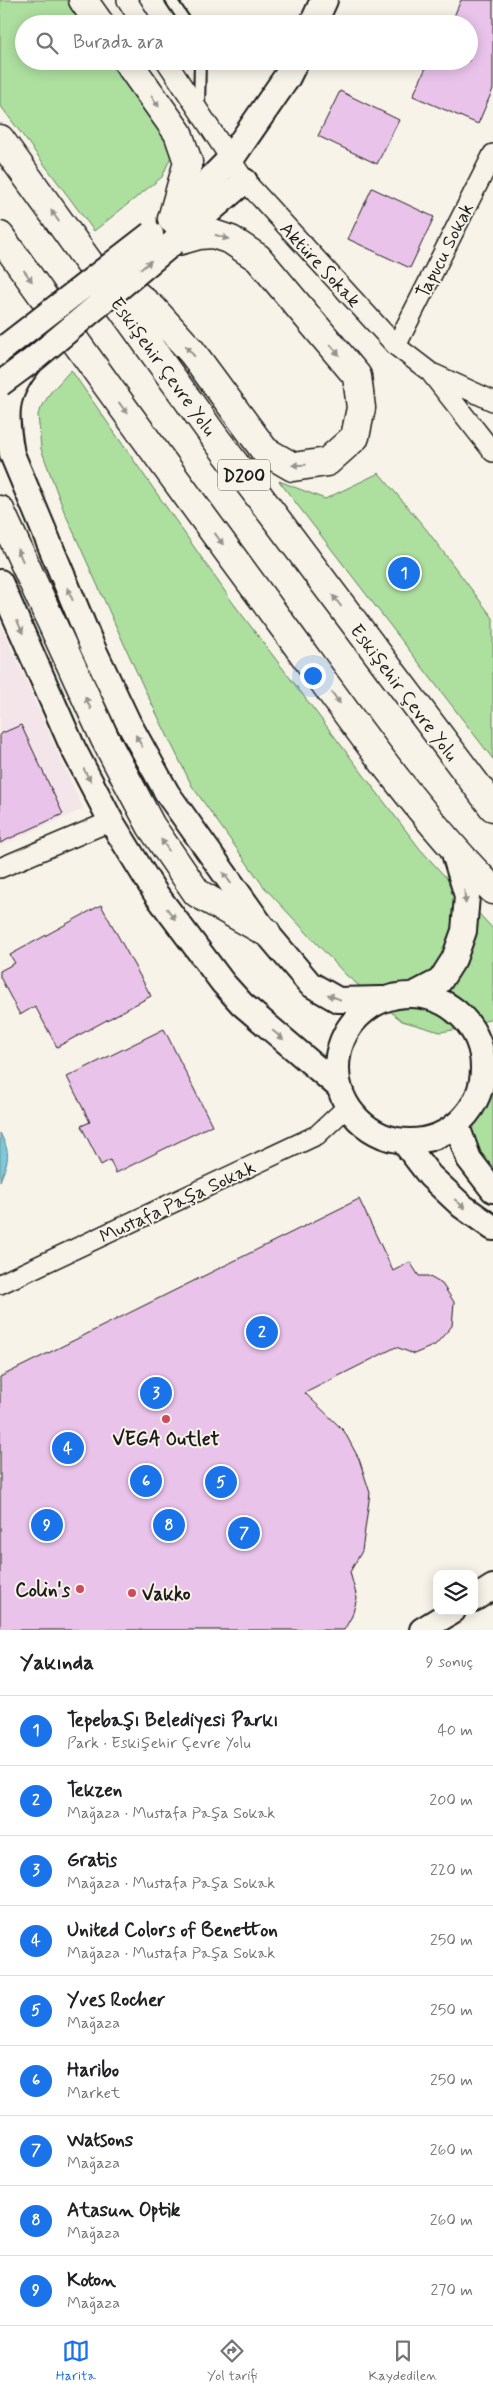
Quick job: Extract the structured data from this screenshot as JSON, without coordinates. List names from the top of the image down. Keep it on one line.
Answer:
{"streets":{"highway":["Eskişehir Çevre Yolu","D200"],"street":["Tapucu Sokak","Aktüre Sokak","Mustafa Paşa Sokak"]},"crossings":[["Tapucu Sokak","Aktüre Sokak"]],"places":["VEGA Outlet","Colin's","Vakko"],"page":{"search":"Burada ara","pins":["1","2","3","4","6","5","8","9","7"],"heading":["Yakında","9 sonuç"],"list":[{"mark":"1","name":"Tepebaşı Belediyesi Parkı","note":"Park · Eskişehir Çevre Yolu","value":"40 m"},{"mark":"2","name":"Tekzen","note":"Mağaza · Mustafa Paşa Sokak","value":"200 m"},{"mark":"3","name":"Gratis","note":"Mağaza · Mustafa Paşa Sokak","value":"220 m"},{"mark":"4","name":"United Colors of Benetton","note":"Mağaza · Mustafa Paşa Sokak","value":"250 m"},{"mark":"5","name":"Yves Rocher","note":"Mağaza","value":"250 m"},{"mark":"6","name":"Haribo","note":"Market","value":"250 m"},{"mark":"7","name":"Watsons","note":"Mağaza","value":"260 m"},{"mark":"8","name":"Atasun Optik","note":"Mağaza","value":"260 m"},{"mark":"9","name":"Koton","note":"Mağaza","value":"270 m"}],"nav":["Harita","Yol tarifi","Kaydedilen"]}}
